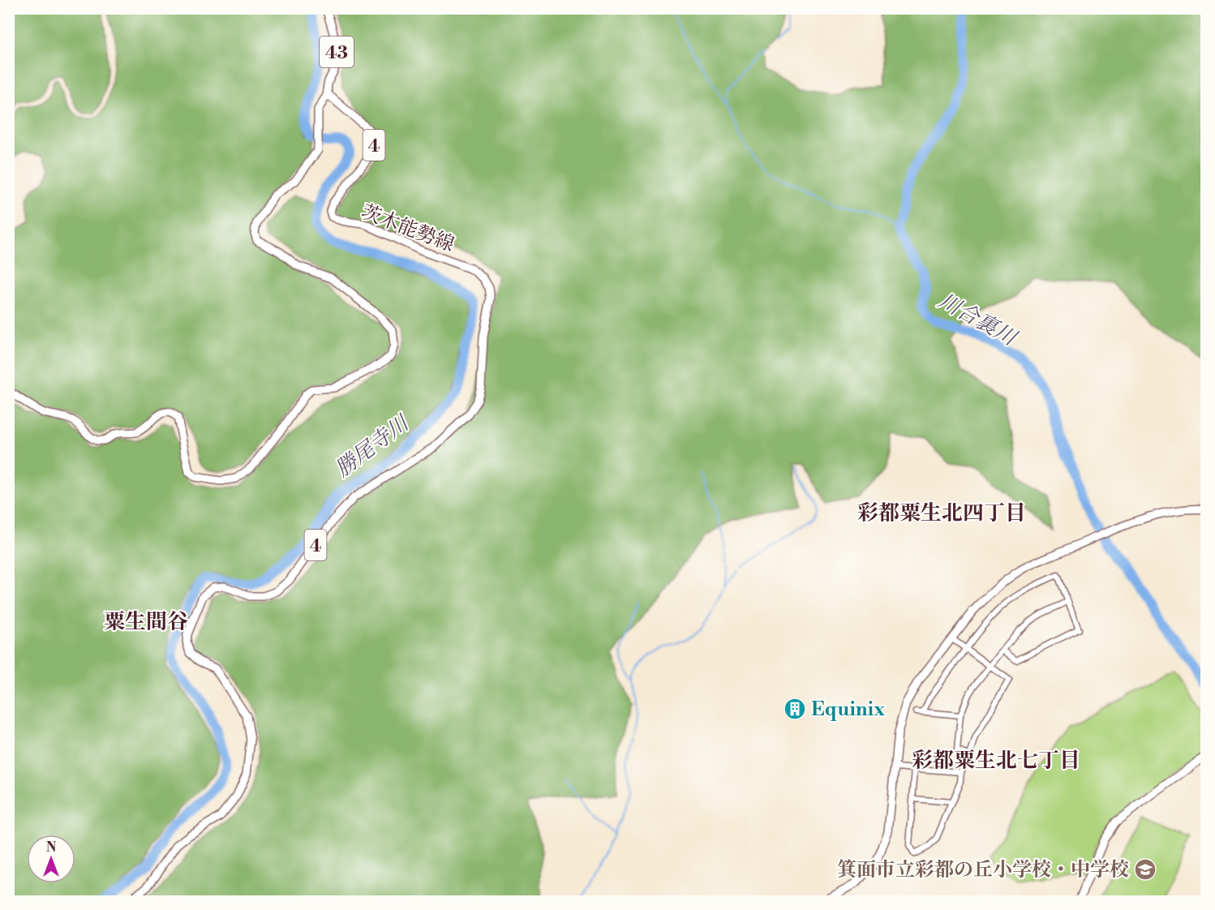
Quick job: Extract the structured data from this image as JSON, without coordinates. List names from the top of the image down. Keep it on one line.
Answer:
{"streets":{"main road":["43","4","茨木能勢線"]},"crossings":[["43","茨木能勢線"]],"districts":["彩都粟生北四丁目","粟生間谷","彩都粟生北七丁目"],"water":["川合裏川","勝尾寺川"],"places":{"building":["Equinix"],"school or university":["箕面市立彩都の丘小学校・中学校"]},"north":"top"}
